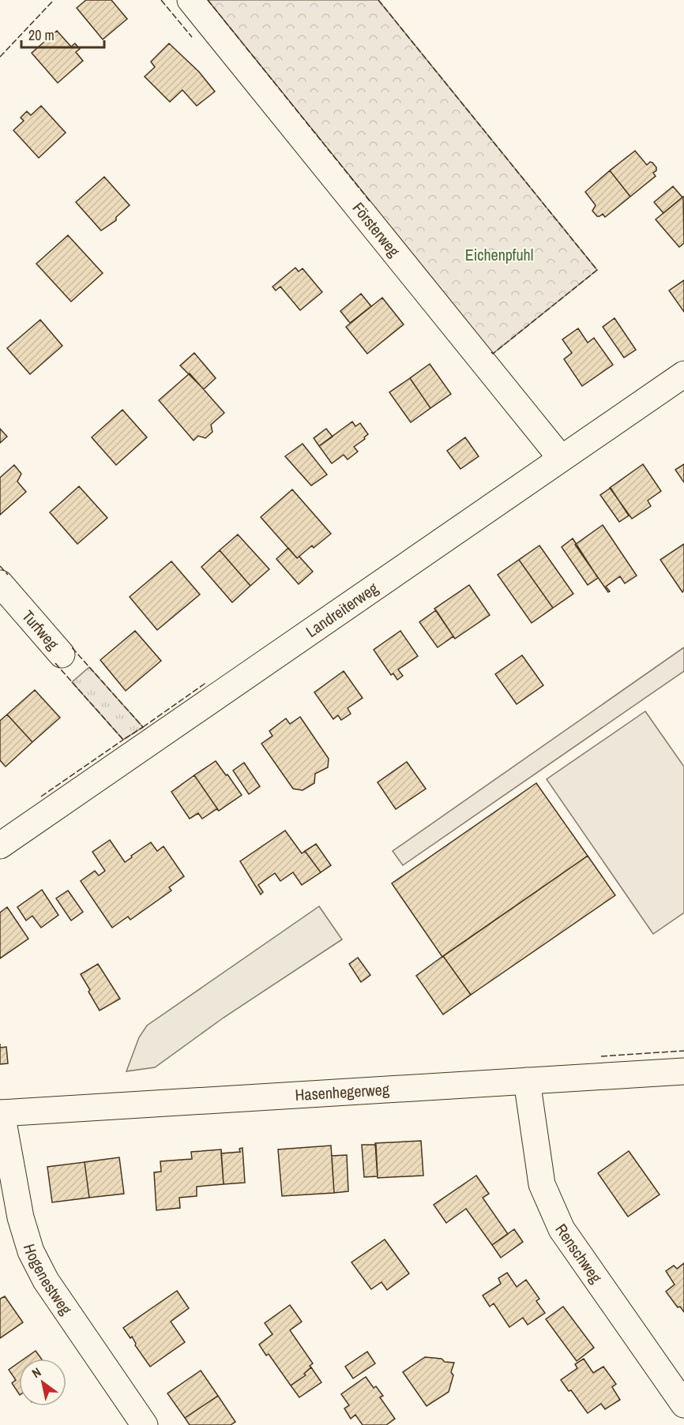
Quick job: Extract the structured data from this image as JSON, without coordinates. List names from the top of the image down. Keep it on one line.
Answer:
{"streets":{"street":["Försterweg","Landreiterweg","Turfweg","Hasenhegerweg","Renschweg","Hogenestweg"]},"crossings":[["Försterweg","Landreiterweg"],["Hasenhegerweg","Renschweg"],["Hasenhegerweg","Hogenestweg"]],"parks":["Eichenpfuhl"],"scale_bar":"20 m","north":"top left"}
